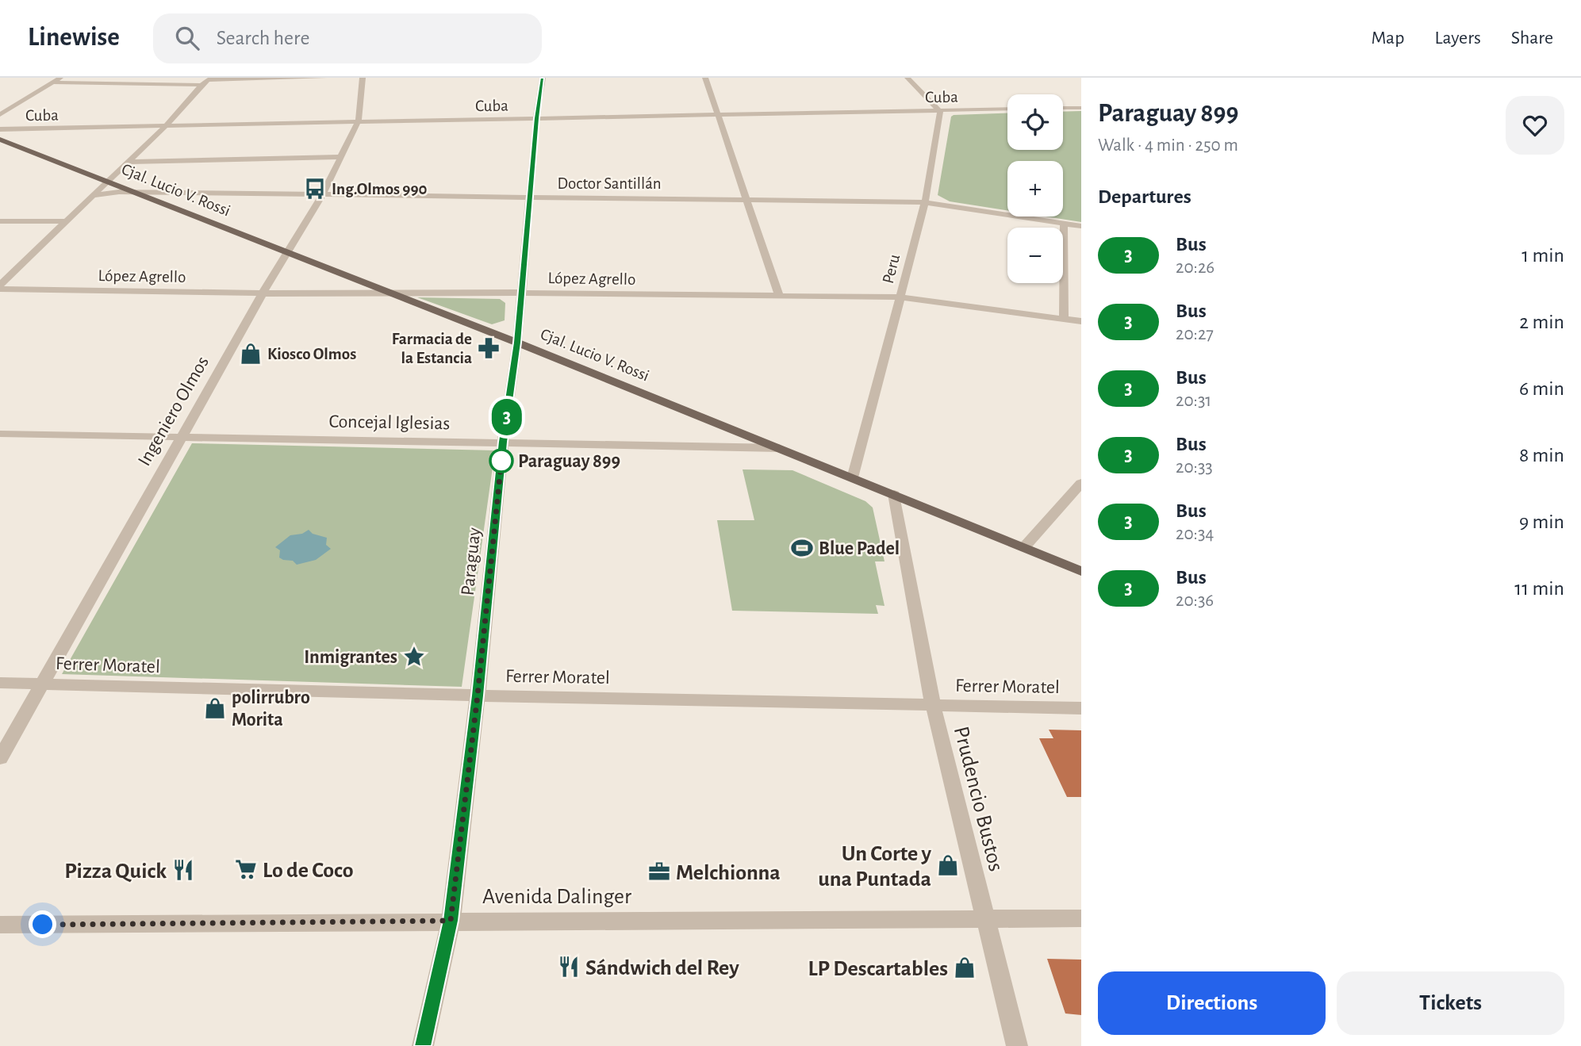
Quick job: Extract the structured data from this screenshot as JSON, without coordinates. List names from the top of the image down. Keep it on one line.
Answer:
{"streets":{"main road":["Cjal. Lucio V. Rossi"],"street":["Cuba","Doctor Santillán","Peru","López Agrello","Ingeniero Olmos","Concejal Iglesias","Paraguay","Ferrer Moratel","Prudencio Bustos","Avenida Dalinger"]},"crossings":[["Cuba","Peru"],["Cuba","Ingeniero Olmos"],["Cuba","Paraguay"],["Doctor Santillán","Cjal. Lucio V. Rossi"],["Doctor Santillán","Peru"],["Doctor Santillán","Ingeniero Olmos"],["Doctor Santillán","Paraguay"],["Cjal. Lucio V. Rossi","Peru"],["Cjal. Lucio V. Rossi","López Agrello"],["Cjal. Lucio V. Rossi","Ingeniero Olmos"],["Cjal. Lucio V. Rossi","Concejal Iglesias"],["Cjal. Lucio V. Rossi","Paraguay"],["Cjal. Lucio V. Rossi","Prudencio Bustos"],["Peru","López Agrello"],["López Agrello","Ingeniero Olmos"],["López Agrello","Paraguay"],["Ingeniero Olmos","Concejal Iglesias"],["Ingeniero Olmos","Ferrer Moratel"],["Concejal Iglesias","Paraguay"],["Paraguay","Ferrer Moratel"],["Paraguay","Avenida Dalinger"],["Ferrer Moratel","Prudencio Bustos"],["Prudencio Bustos","Avenida Dalinger"]],"places":{"bus stop":["Ing.Olmos 990"],"pharmacy":["Farmacia de la Estancia"],"shop":["Kiosco Olmos","polirrubro Morita","Un Corte y una Puntada","LP Descartables"],"other":["Paraguay 899"],"sports":["Blue Padel"],"place":["Inmigrantes"],"supermarket":["Lo de Coco"],"restaurant":["Pizza Quick","Sándwich del Rey"],"office":["Melchionna"]},"lines":["bus line 3"],"page":{"header":"Linewise","search":"Search here","nav":["Map","Layers","Share"],"on_map":"3","heading":[["Paraguay 899","Walk · 4 min · 250 m"],"Departures"],"map_buttons":["+","−"],"list":[{"mark":"3","name":"Bus","note":"20:26","value":"1 min"},{"mark":"3","name":"Bus","note":"20:27","value":"2 min"},{"mark":"3","name":"Bus","note":"20:31","value":"6 min"},{"mark":"3","name":"Bus","note":"20:33","value":"8 min"},{"mark":"3","name":"Bus","note":"20:34","value":"9 min"},{"mark":"3","name":"Bus","note":"20:36","value":"11 min"}],"buttons":["Directions","Tickets"]}}
